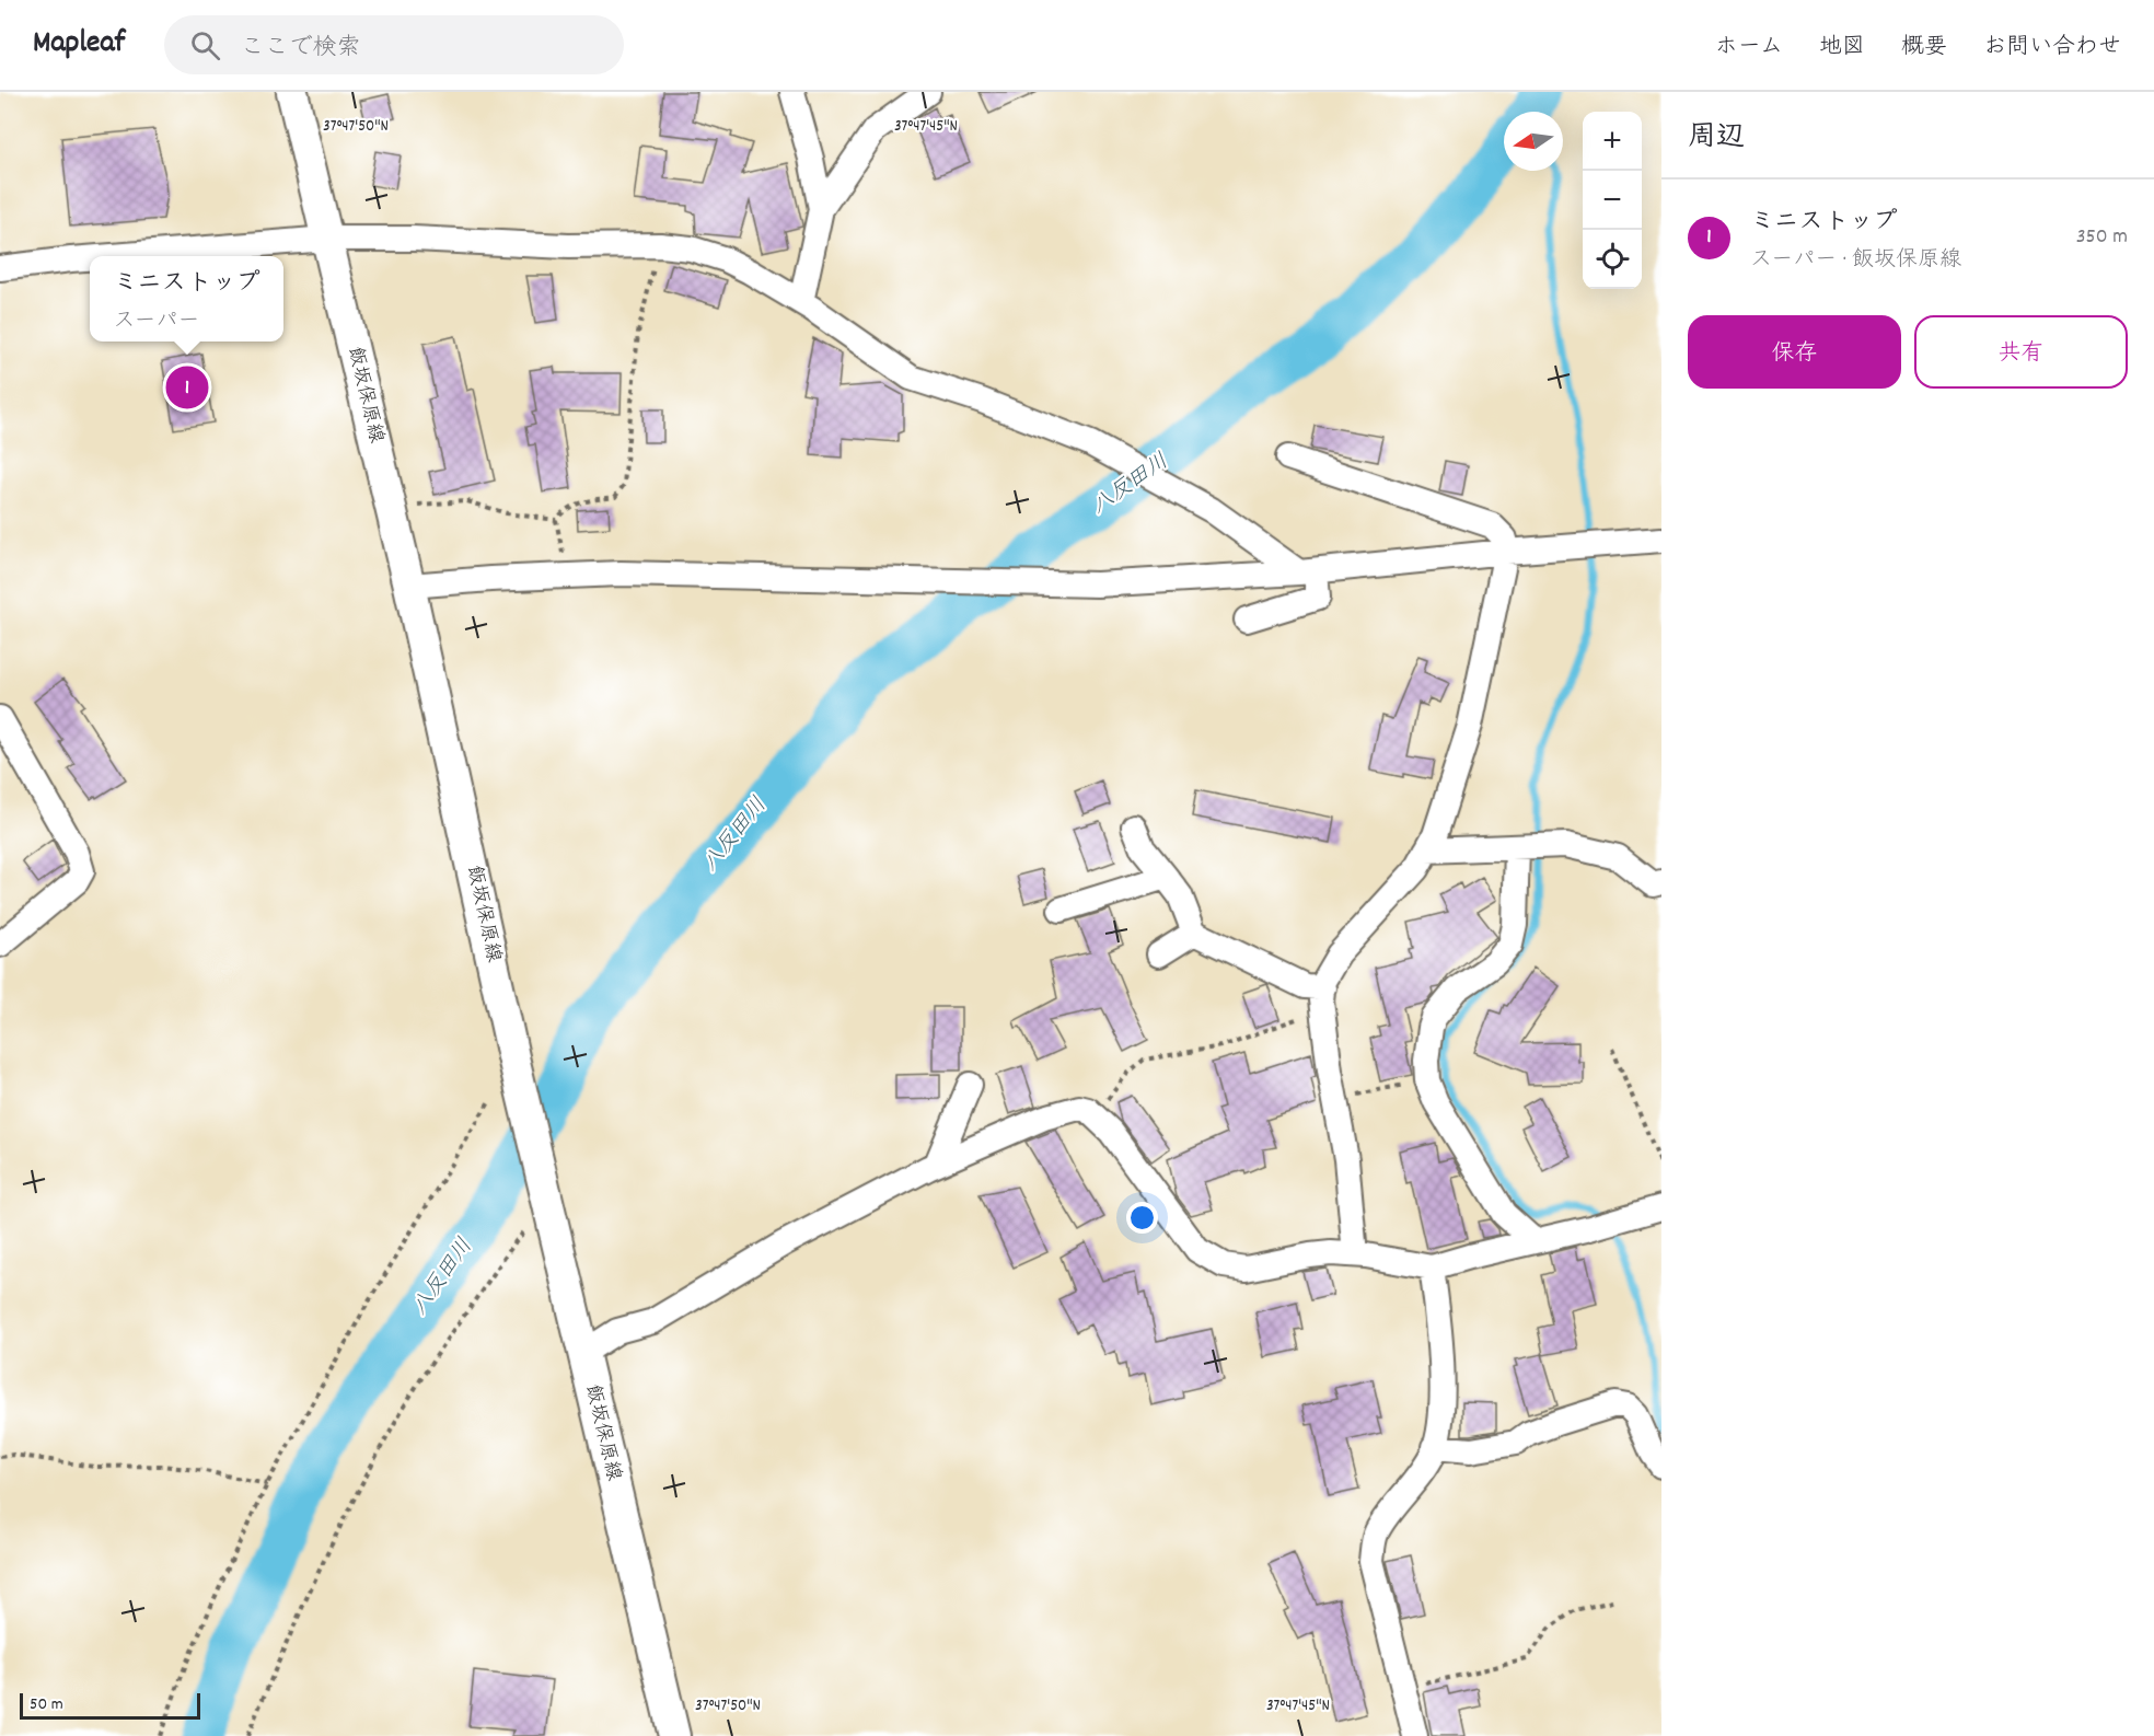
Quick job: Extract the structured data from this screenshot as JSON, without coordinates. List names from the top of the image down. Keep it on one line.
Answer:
{"streets":{"main road":["飯坂保原線"]},"water":["八反田川"],"scale_bar":"50 m","north":"left","page":{"header":"Mapleaf","search":"ここで検索","nav":["ホーム","地図","概要","お問い合わせ"],"heading":"周辺","map_buttons":["+","−"],"list":[{"mark":"1","name":"ミニストップ","note":"スーパー · 飯坂保原線","value":"350 m"}],"popup":["ミニストップ","スーパー"],"buttons":["保存","共有"],"pins":"1","scale":"50 m"},"coordinates":["37°47'50\"N","37°47'45\"N"]}
